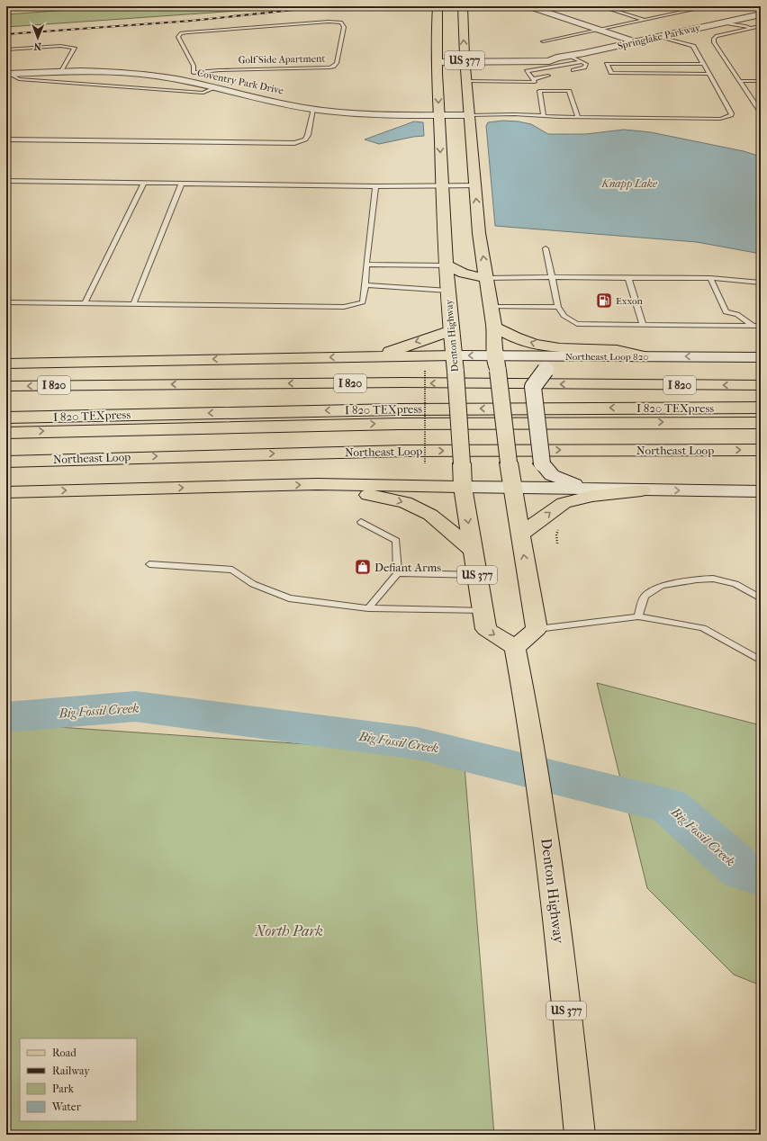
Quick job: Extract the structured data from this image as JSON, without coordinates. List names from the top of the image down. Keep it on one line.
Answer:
{"streets":{"main road":["Springlake Parkway","US 377","Denton Highway","Northeast Loop 820","I 820","I 820 TEXpress","Northeast Loop"],"street":["Coventry Park Drive"],"lane":["Golf Side Apartment"]},"crossings":[["Springlake Parkway","US 377"],["Springlake Parkway","Denton Highway"],["US 377","Coventry Park Drive"],["US 377","Northeast Loop 820"],["Coventry Park Drive","Denton Highway"],["Denton Highway","Northeast Loop 820"]],"water":["Knapp Lake","Big Fossil Creek"],"parks":["North Park"],"places":{"fuel station":["Exxon"],"shop":["Defiant Arms"]},"legend":["Road","Railway","Park","Water"],"north":"bottom"}
